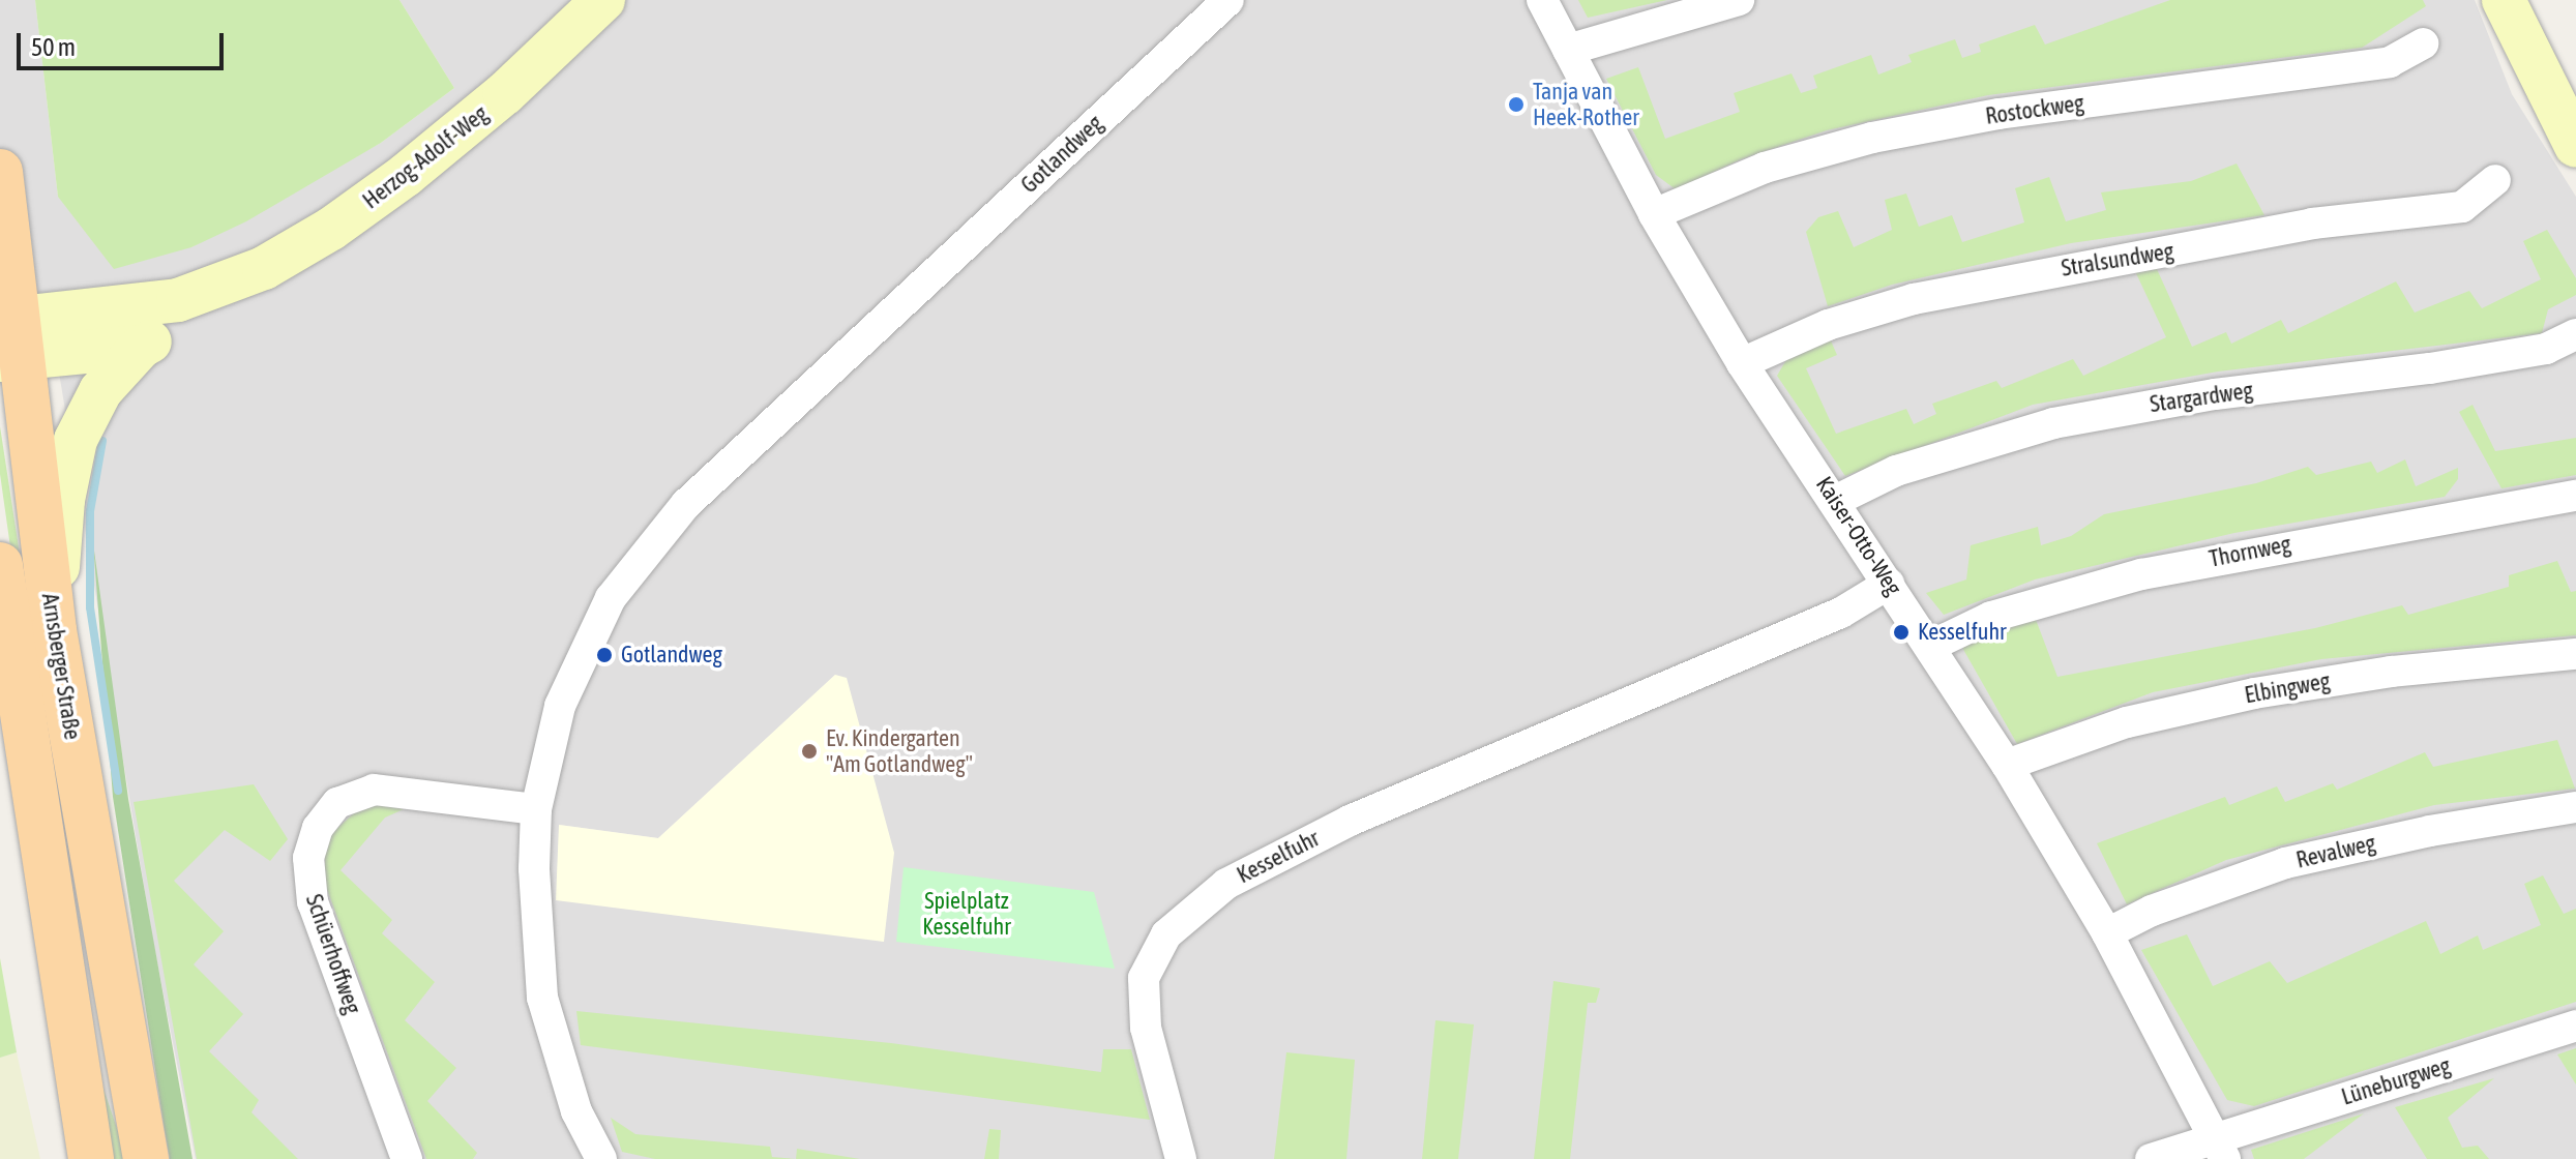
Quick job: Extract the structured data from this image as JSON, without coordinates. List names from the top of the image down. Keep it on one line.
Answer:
{"streets":{"main road":["Herzog-Adolf-Weg","Arnsberger Straße"],"street":["Rostockweg","Gotlandweg","Stralsundweg","Stargardweg","Kaiser-Otto-Weg","Thornweg","Elbingweg","Revalweg","Kesselfuhr","Schüerhoffweg","Lüneburgweg"]},"crossings":[["Rostockweg","Kaiser-Otto-Weg"],["Gotlandweg","Schüerhoffweg"],["Herzog-Adolf-Weg","Arnsberger Straße"],["Stralsundweg","Kaiser-Otto-Weg"],["Stargardweg","Kaiser-Otto-Weg"],["Kaiser-Otto-Weg","Thornweg"],["Kaiser-Otto-Weg","Elbingweg"],["Kaiser-Otto-Weg","Revalweg"],["Kaiser-Otto-Weg","Kesselfuhr"],["Kaiser-Otto-Weg","Lüneburgweg"]],"parks":["Spielplatz Kesselfuhr"],"places":["Tanja van Heek-Rother","Kesselfuhr","Gotlandweg","Ev. Kindergarten \"Am Gotlandweg\""],"scale_bar":"50 m"}
